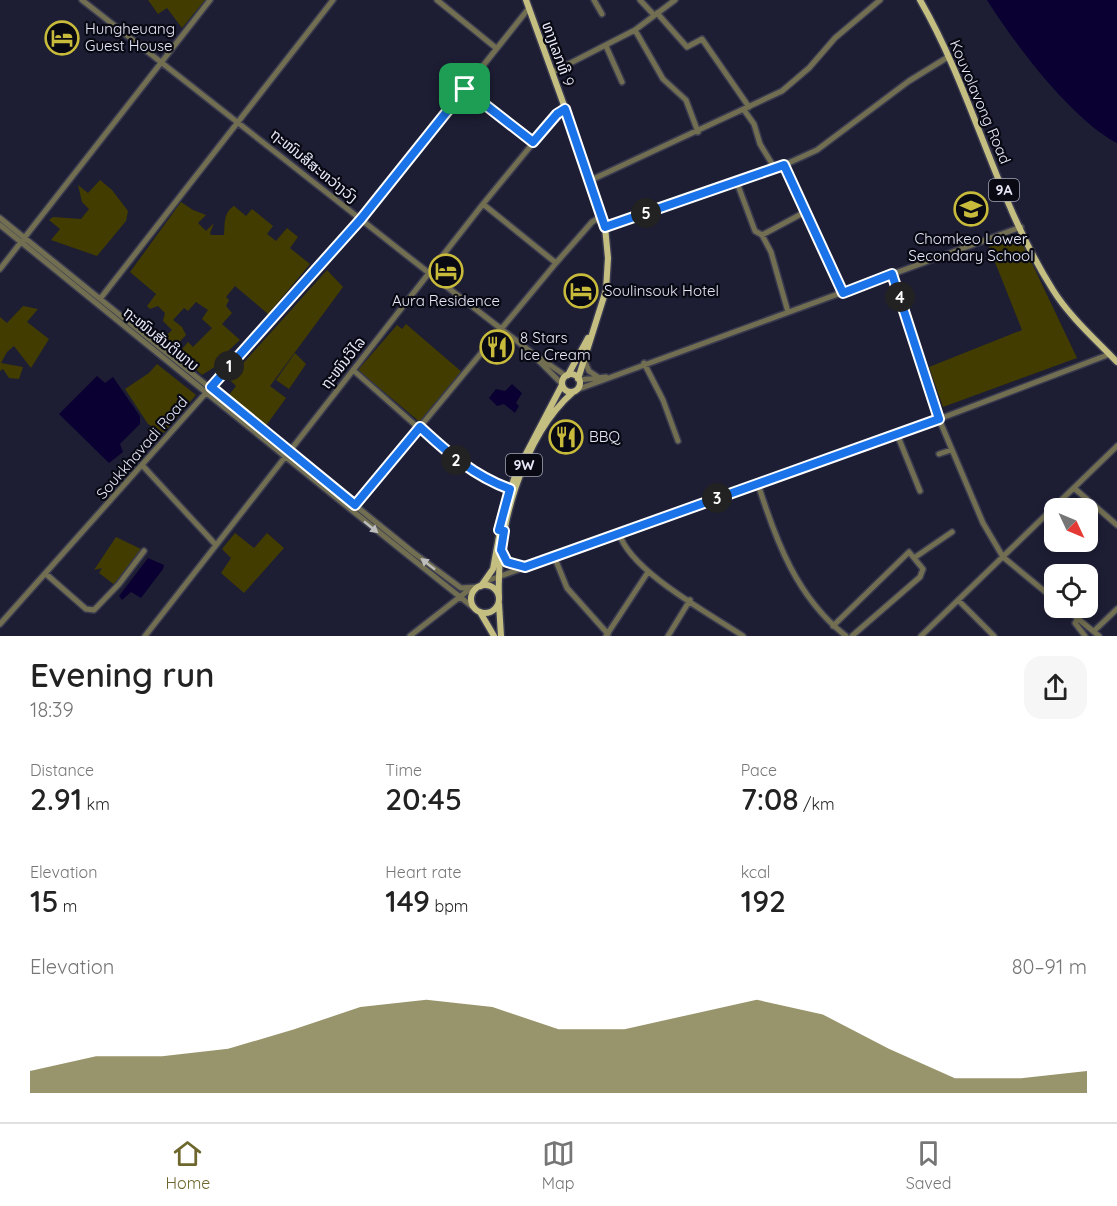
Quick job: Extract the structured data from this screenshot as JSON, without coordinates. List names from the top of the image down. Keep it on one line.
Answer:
{"streets":{"main road":["ທາງເລກທີ 9","Kouvolavong Road","9A","9W"],"street":["ຖະໜົນສີສະຫວ່າງວົງ","ຖະໜົນສັນຕິພາບ","ຖະໜົນວິໄລ","Soukkhavadi Road"]},"crossings":[["ທາງເລກທີ 9","ຖະໜົນວິໄລ"],["ທາງເລກທີ 9","Soukkhavadi Road"],["ທາງເລກທີ 9","9W"],["ຖະໜົນສີສະຫວ່າງວົງ","ຖະໜົນວິໄລ"],["ຖະໜົນສີສະຫວ່າງວົງ","Soukkhavadi Road"],["ຖະໜົນສັນຕິພາບ","ຖະໜົນວິໄລ"],["ຖະໜົນສັນຕິພາບ","Soukkhavadi Road"],["ຖະໜົນສັນຕິພາບ","9W"]],"places":{"hotel":["Hungheuang Guest House","Aura Residence","Soulinsouk Hotel"],"school or university":["Chomkeo Lower Secondary School"],"restaurant":["8 Stars Ice Cream","BBQ"]},"north":"bottom right","page":{"pins":["5","4","1","2","3"],"heading":["Evening run","18:39"],"stats":[["Distance","2.91 km"],["Time","20:45"],["Pace","7:08 /km"],["Elevation","15 m"],["Heart rate","149 bpm"],["kcal","192"]],"chart":["Elevation","80–91 m"],"tabs":["Home","Map","Saved"]}}
